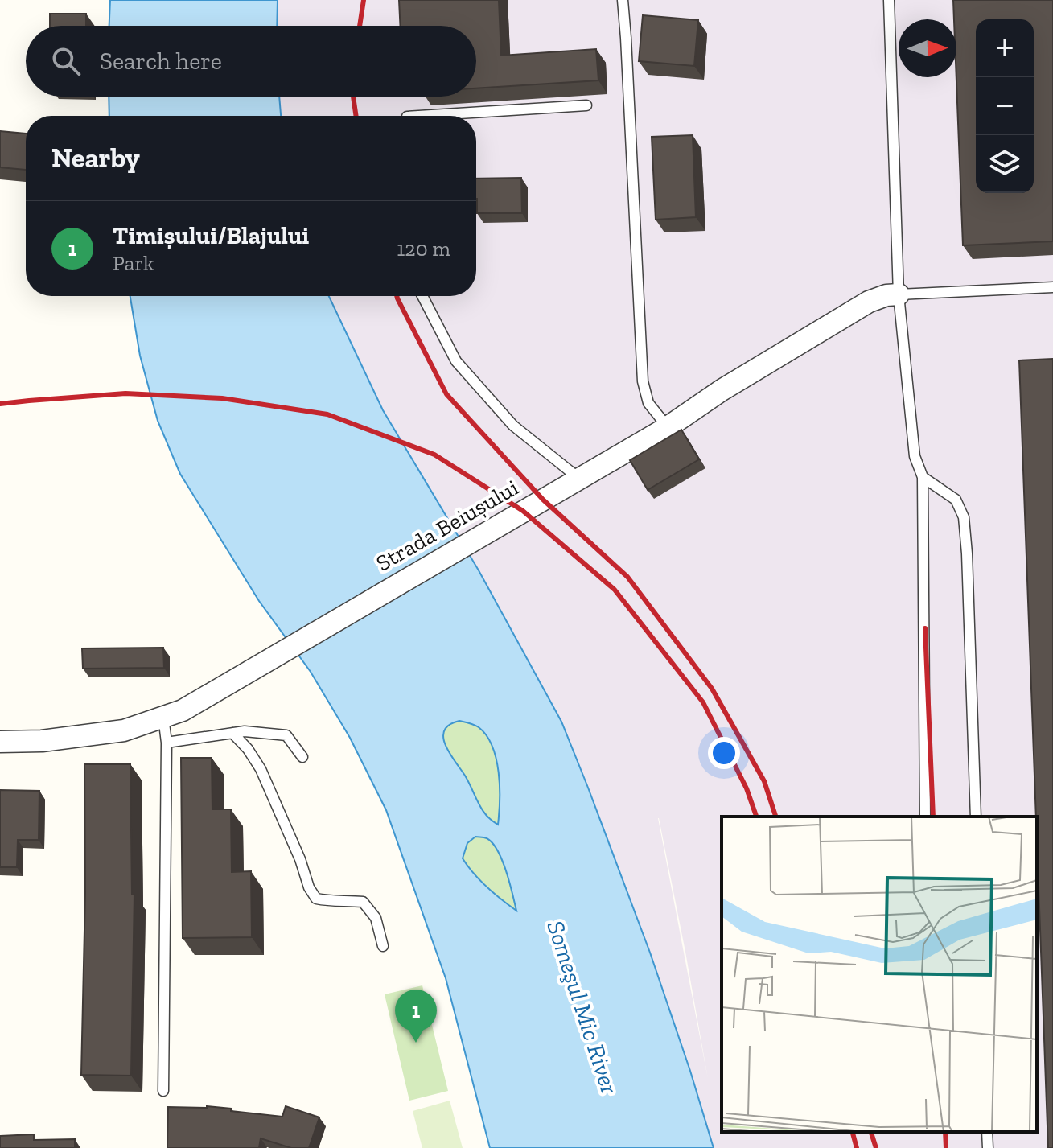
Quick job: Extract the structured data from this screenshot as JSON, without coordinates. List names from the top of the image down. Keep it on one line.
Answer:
{"streets":{"street":["Strada Beiușului"]},"water":["Someşul Mic River"],"north":"right","page":{"map_buttons":["+","−"],"search":"Search here","heading":"Nearby","list":[{"mark":"1","name":"Timișului/Blajului","note":"Park","value":"120 m"}],"pins":"1"}}
